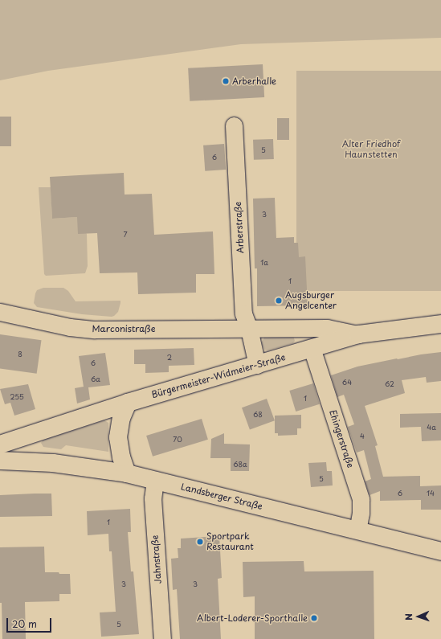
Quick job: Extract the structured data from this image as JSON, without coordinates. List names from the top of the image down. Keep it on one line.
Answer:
{"streets":{"street":["Arberstraße","Marconistraße","Bürgermeister-Widmeier-Straße","Ehingerstraße","Landsberger Straße","Jahnstraße"]},"crossings":[["Arberstraße","Marconistraße"],["Marconistraße","Bürgermeister-Widmeier-Straße"],["Bürgermeister-Widmeier-Straße","Ehingerstraße"],["Ehingerstraße","Landsberger Straße"],["Landsberger Straße","Jahnstraße"]],"parks":["Alter Friedhof Haunstetten"],"places":["Arberhalle","Augsburger Angelcenter","Sportpark Restaurant","Albert-Loderer-Sporthalle"],"house_numbers":["5","6","3","7","1a","1","8","2","6","6a","64","62","255","1","68","4a","4","70","68a","5","6","14","1","3","3","5"],"scale_bar":"20 m","north":"left"}
